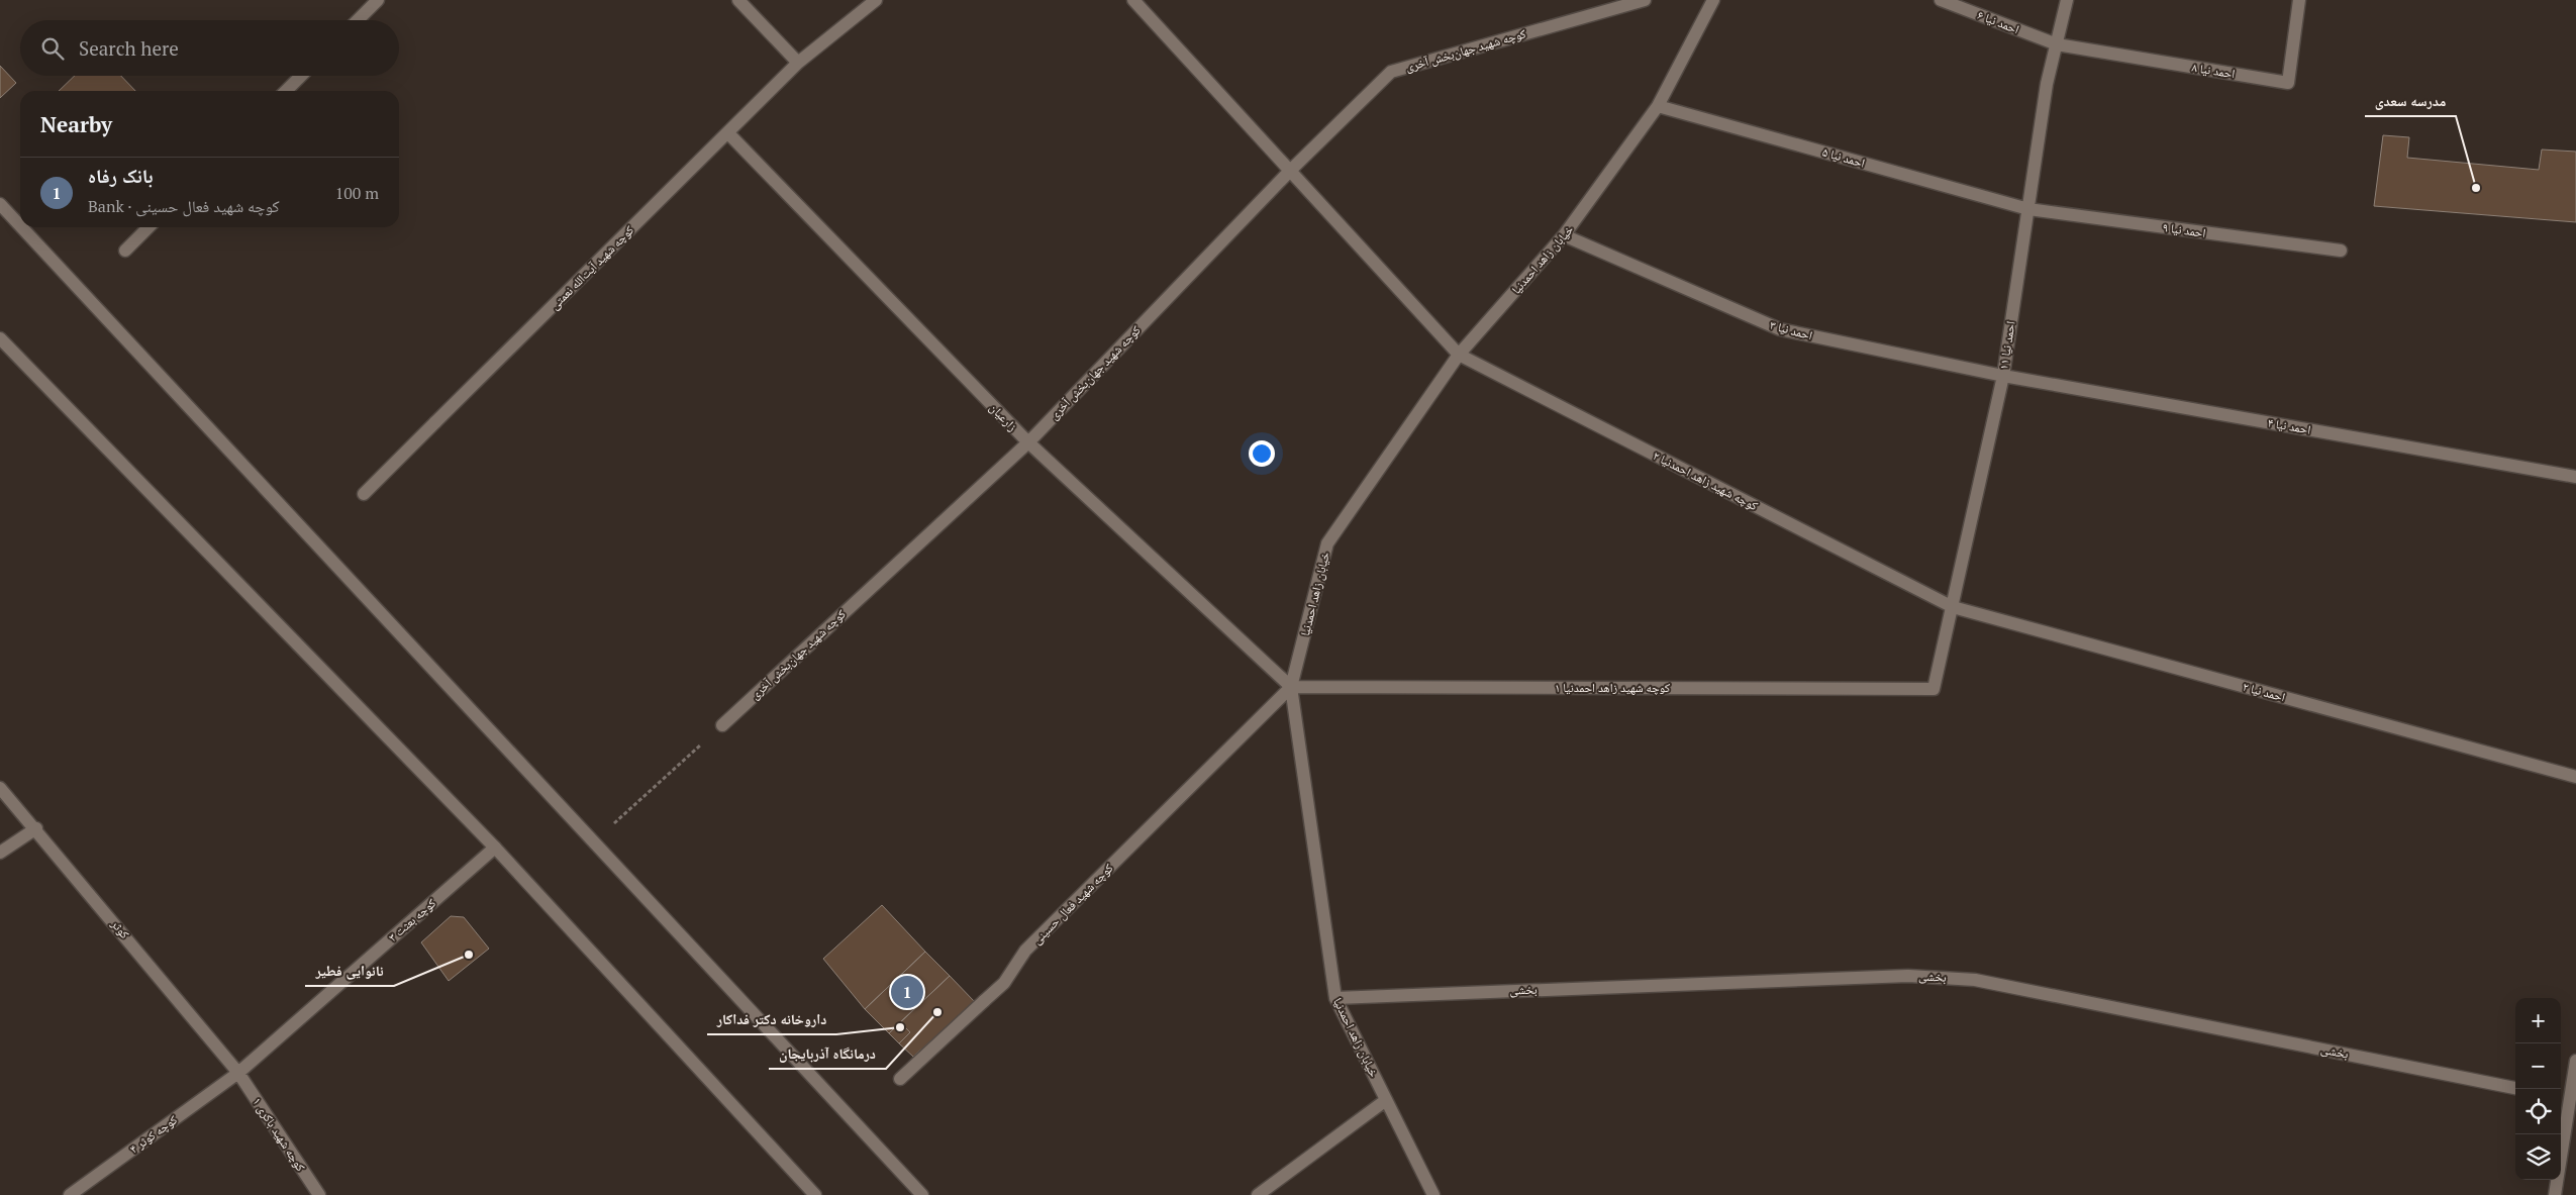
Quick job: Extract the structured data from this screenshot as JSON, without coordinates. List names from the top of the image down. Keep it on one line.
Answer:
{"streets":{"street":["احمد نیا ۶","کوچه شهید جهان‌بخش آخری","احمد نیا ۸","احمد نیا ۵","احمد نیا ۹","خیابان زاهد احمدنیا","کوچه شهید آیت‌الله نعمتی","احمد نیا ۳","احمد نیا ۱۱","زارعیان","احمد نیا ۴","کوچه شهید زاهد احمدنیا ۲","کوچه شهید زاهد احمدنیا ۱","احمد نیا ۲","کوچه شهید فعال حسینی","کوچه بعثت ۳","کوثر","بخشی","کوچه کوثر ۴","کوچه شهید باکری ۱"]},"crossings":[["احمد نیا ۶","احمد نیا ۸"],["احمد نیا ۶","احمد نیا ۱۱"],["کوچه شهید جهان‌بخش آخری","زارعیان"],["احمد نیا ۸","احمد نیا ۱۱"],["احمد نیا ۵","احمد نیا ۹"],["احمد نیا ۵","خیابان زاهد احمدنیا"],["احمد نیا ۵","احمد نیا ۱۱"],["احمد نیا ۹","احمد نیا ۱۱"],["خیابان زاهد احمدنیا","احمد نیا ۳"],["خیابان زاهد احمدنیا","زارعیان"],["خیابان زاهد احمدنیا","کوچه شهید زاهد احمدنیا ۲"],["خیابان زاهد احمدنیا","کوچه شهید زاهد احمدنیا ۱"],["خیابان زاهد احمدنیا","کوچه شهید فعال حسینی"],["خیابان زاهد احمدنیا","بخشی"],["کوچه شهید آیت‌الله نعمتی","زارعیان"],["احمد نیا ۳","احمد نیا ۱۱"],["احمد نیا ۳","احمد نیا ۴"],["احمد نیا ۱۱","احمد نیا ۴"],["احمد نیا ۱۱","کوچه شهید زاهد احمدنیا ۲"],["احمد نیا ۱۱","کوچه شهید زاهد احمدنیا ۱"],["احمد نیا ۱۱","احمد نیا ۲"],["زارعیان","کوچه شهید زاهد احمدنیا ۱"],["زارعیان","کوچه شهید فعال حسینی"],["کوچه شهید زاهد احمدنیا ۲","احمد نیا ۲"],["کوچه شهید زاهد احمدنیا ۱","کوچه شهید فعال حسینی"],["کوچه بعثت ۳","کوثر"],["کوچه بعثت ۳","کوچه کوثر ۴"],["کوچه بعثت ۳","کوچه شهید باکری ۱"],["کوثر","کوچه کوثر ۴"],["کوثر","کوچه شهید باکری ۱"],["کوچه کوثر ۴","کوچه شهید باکری ۱"]],"places":["مدرسه سعدی","نانوایی فطیر","درمانگاه آذربایجان","داروخانه دکتر فداکار"],"page":{"search":"Search here","heading":"Nearby","list":[{"mark":"1","name":"بانک رفاه","note":"Bank · کوچه شهید فعال حسینی","value":"100 m"}],"pins":"1","map_buttons":["+","−"]}}
